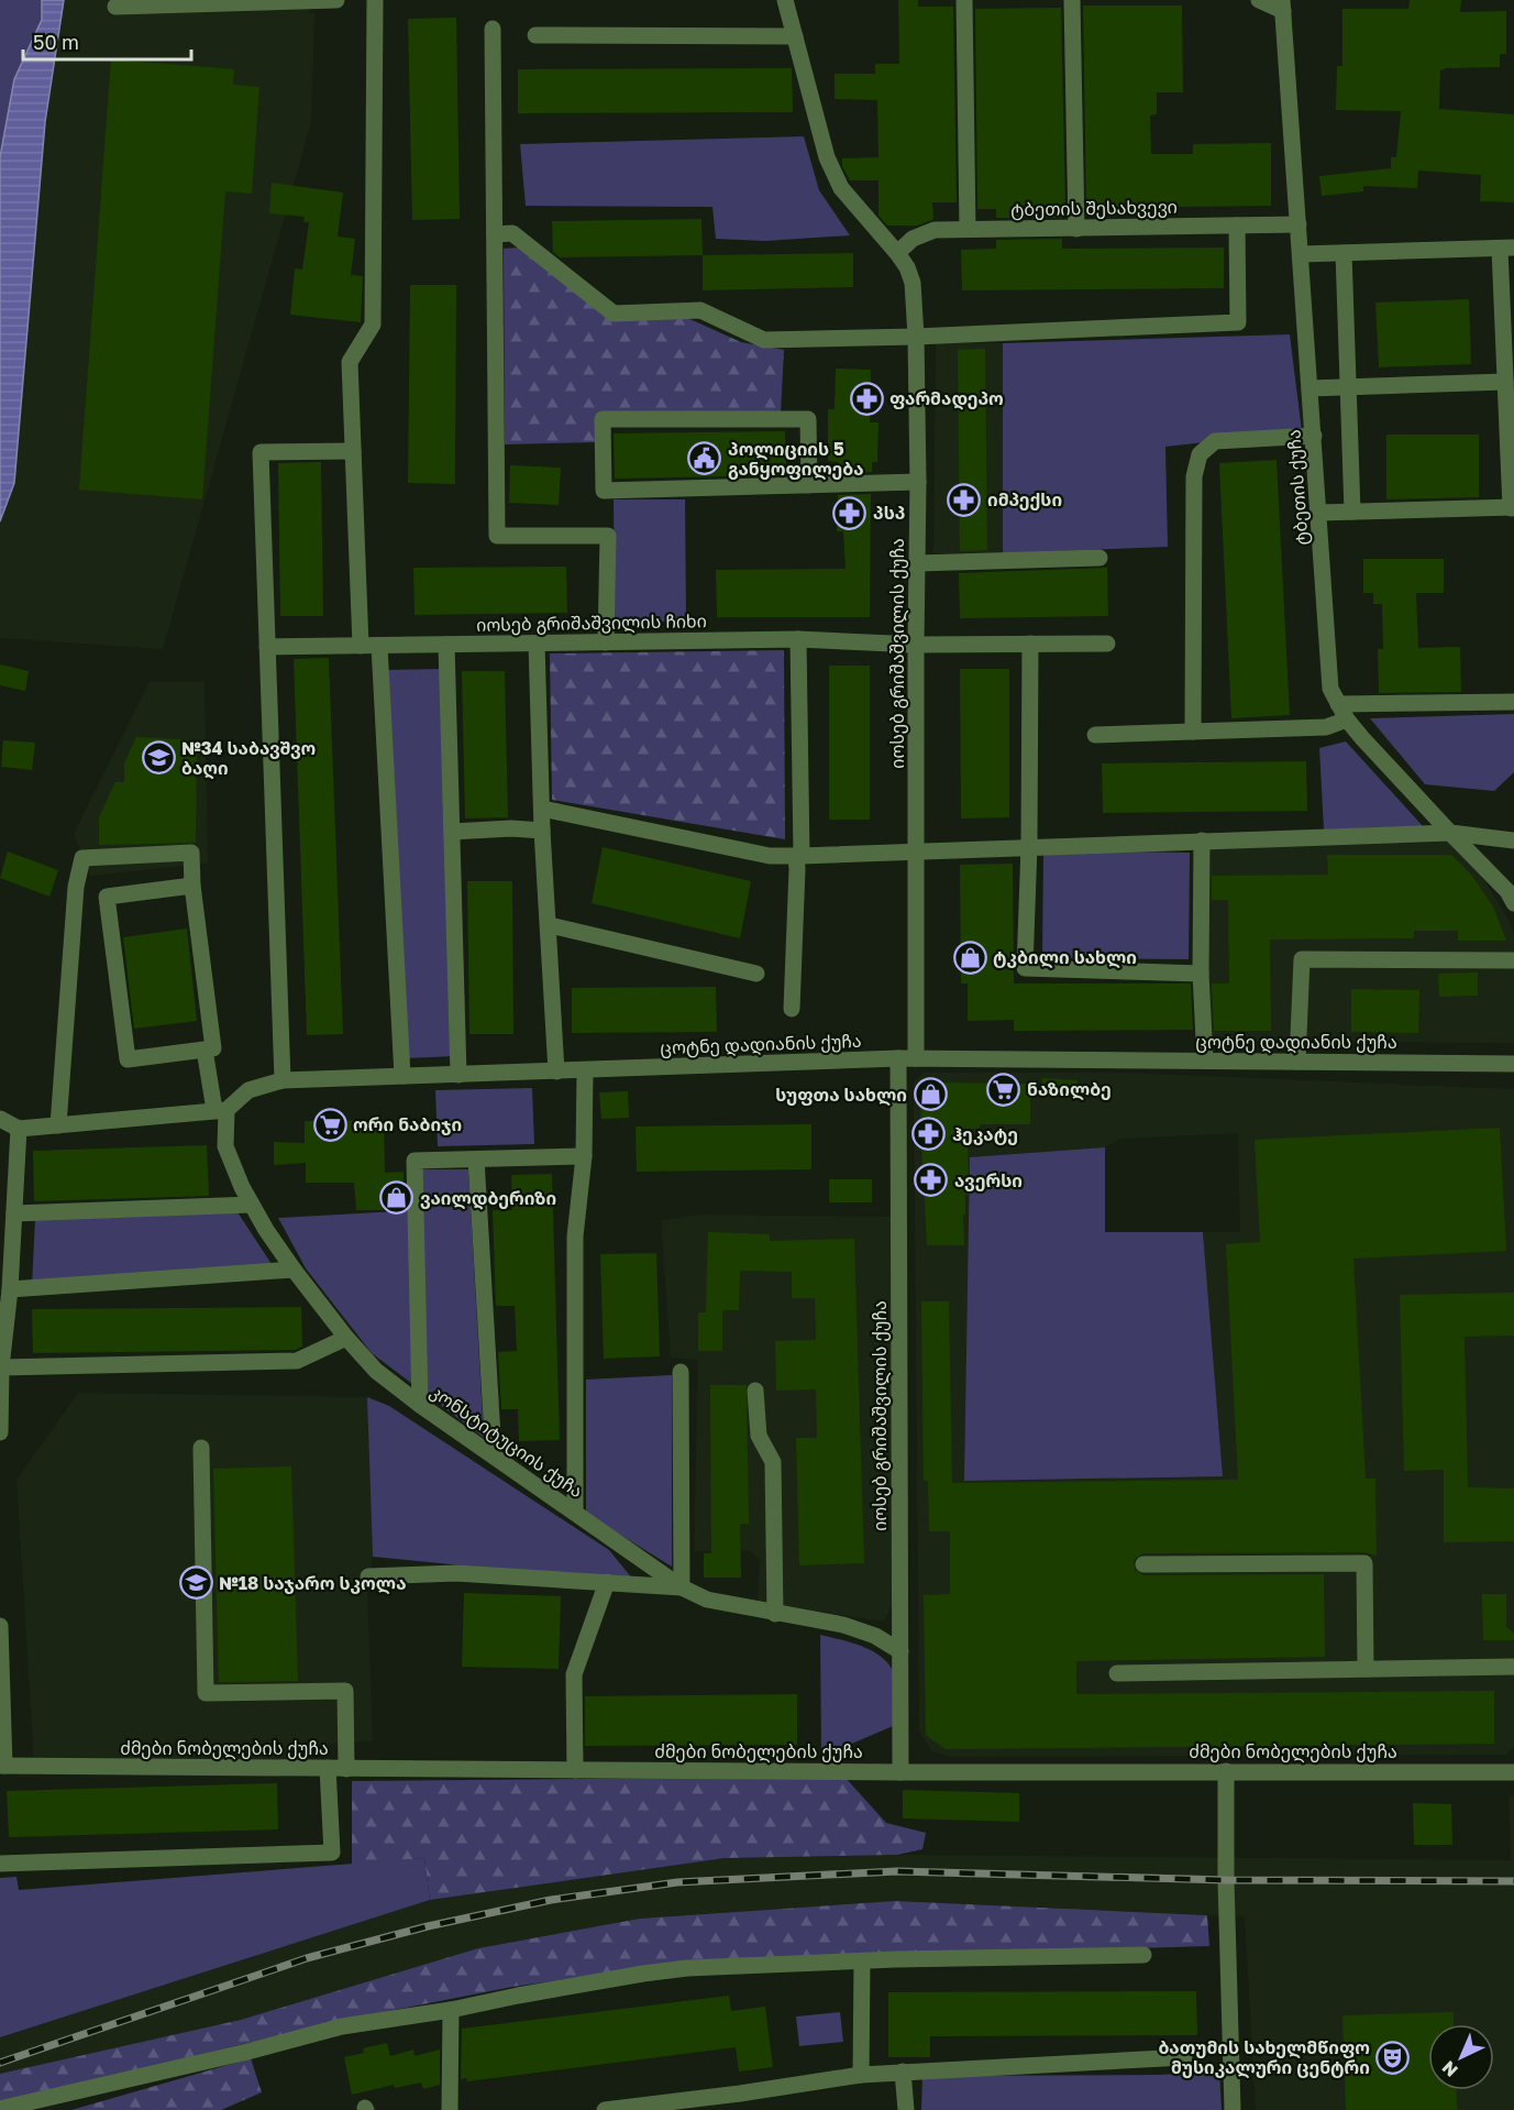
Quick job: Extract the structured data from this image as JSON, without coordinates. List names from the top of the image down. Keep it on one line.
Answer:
{"streets":{"street":["ტბეთის შესახვევი","ტბეთის ქუჩა","იოსებ გრიშაშვილის ჩიხი","იოსებ გრიშაშვილის ქუჩა","ცოტნე დადიანის ქუჩა","კონსტიტუციის ქუჩა","ძმები ნობელების ქუჩა"]},"crossings":[["ტბეთის შესახვევი","ტბეთის ქუჩა"],["ტბეთის შესახვევი","იოსებ გრიშაშვილის ქუჩა"],["იოსებ გრიშაშვილის ჩიხი","იოსებ გრიშაშვილის ქუჩა"],["იოსებ გრიშაშვილის ქუჩა","ცოტნე დადიანის ქუჩა"],["იოსებ გრიშაშვილის ქუჩა","კონსტიტუციის ქუჩა"],["იოსებ გრიშაშვილის ქუჩა","ძმები ნობელების ქუჩა"],["ცოტნე დადიანის ქუჩა","კონსტიტუციის ქუჩა"]],"places":{"pharmacy":["ფარმადეპო","იმპექსი","პსპ","ჰეკატე","ავერსი"],"public building":["პოლიციის 5 განყოფილება"],"school or university":["№34 საბავშვო ბაღი","№18 საჯარო სკოლა"],"shop":["ტკბილი სახლი","სუფთა სახლი","ვაილდბერიზი"],"supermarket":["ნაზილბე","ორი ნაბიჯი"],"theatre":["ბათუმის სახელმწიფო მუსიკალური ცენტრი"]},"scale_bar":"50 m","north":"bottom left"}
